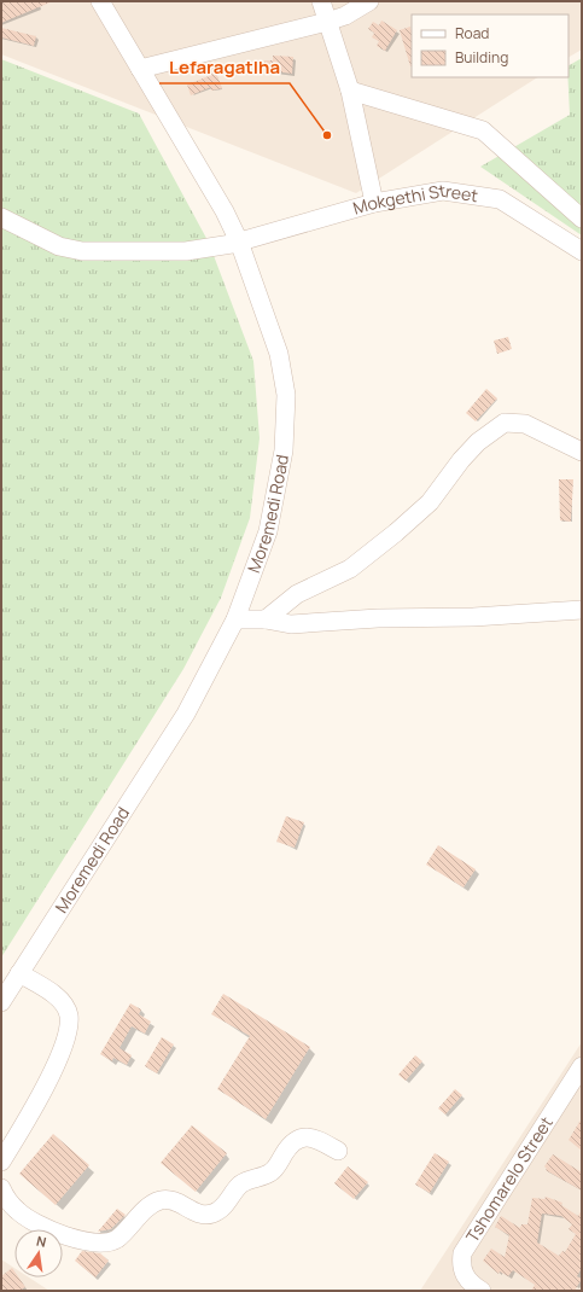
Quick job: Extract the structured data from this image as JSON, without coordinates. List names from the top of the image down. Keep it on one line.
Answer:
{"streets":{"street":["Mokgethi Street","Moremedi Road","Tshomarelo Street"]},"crossings":[["Mokgethi Street","Moremedi Road"]],"places":["Lefaragatlha"],"legend":["Road","Building"],"north":"top"}
